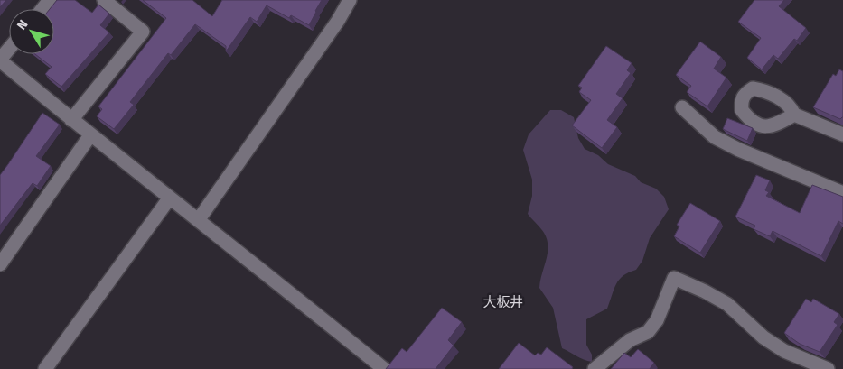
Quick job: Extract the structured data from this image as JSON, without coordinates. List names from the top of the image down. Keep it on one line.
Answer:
{"districts":["大板井"],"north":"top left"}
